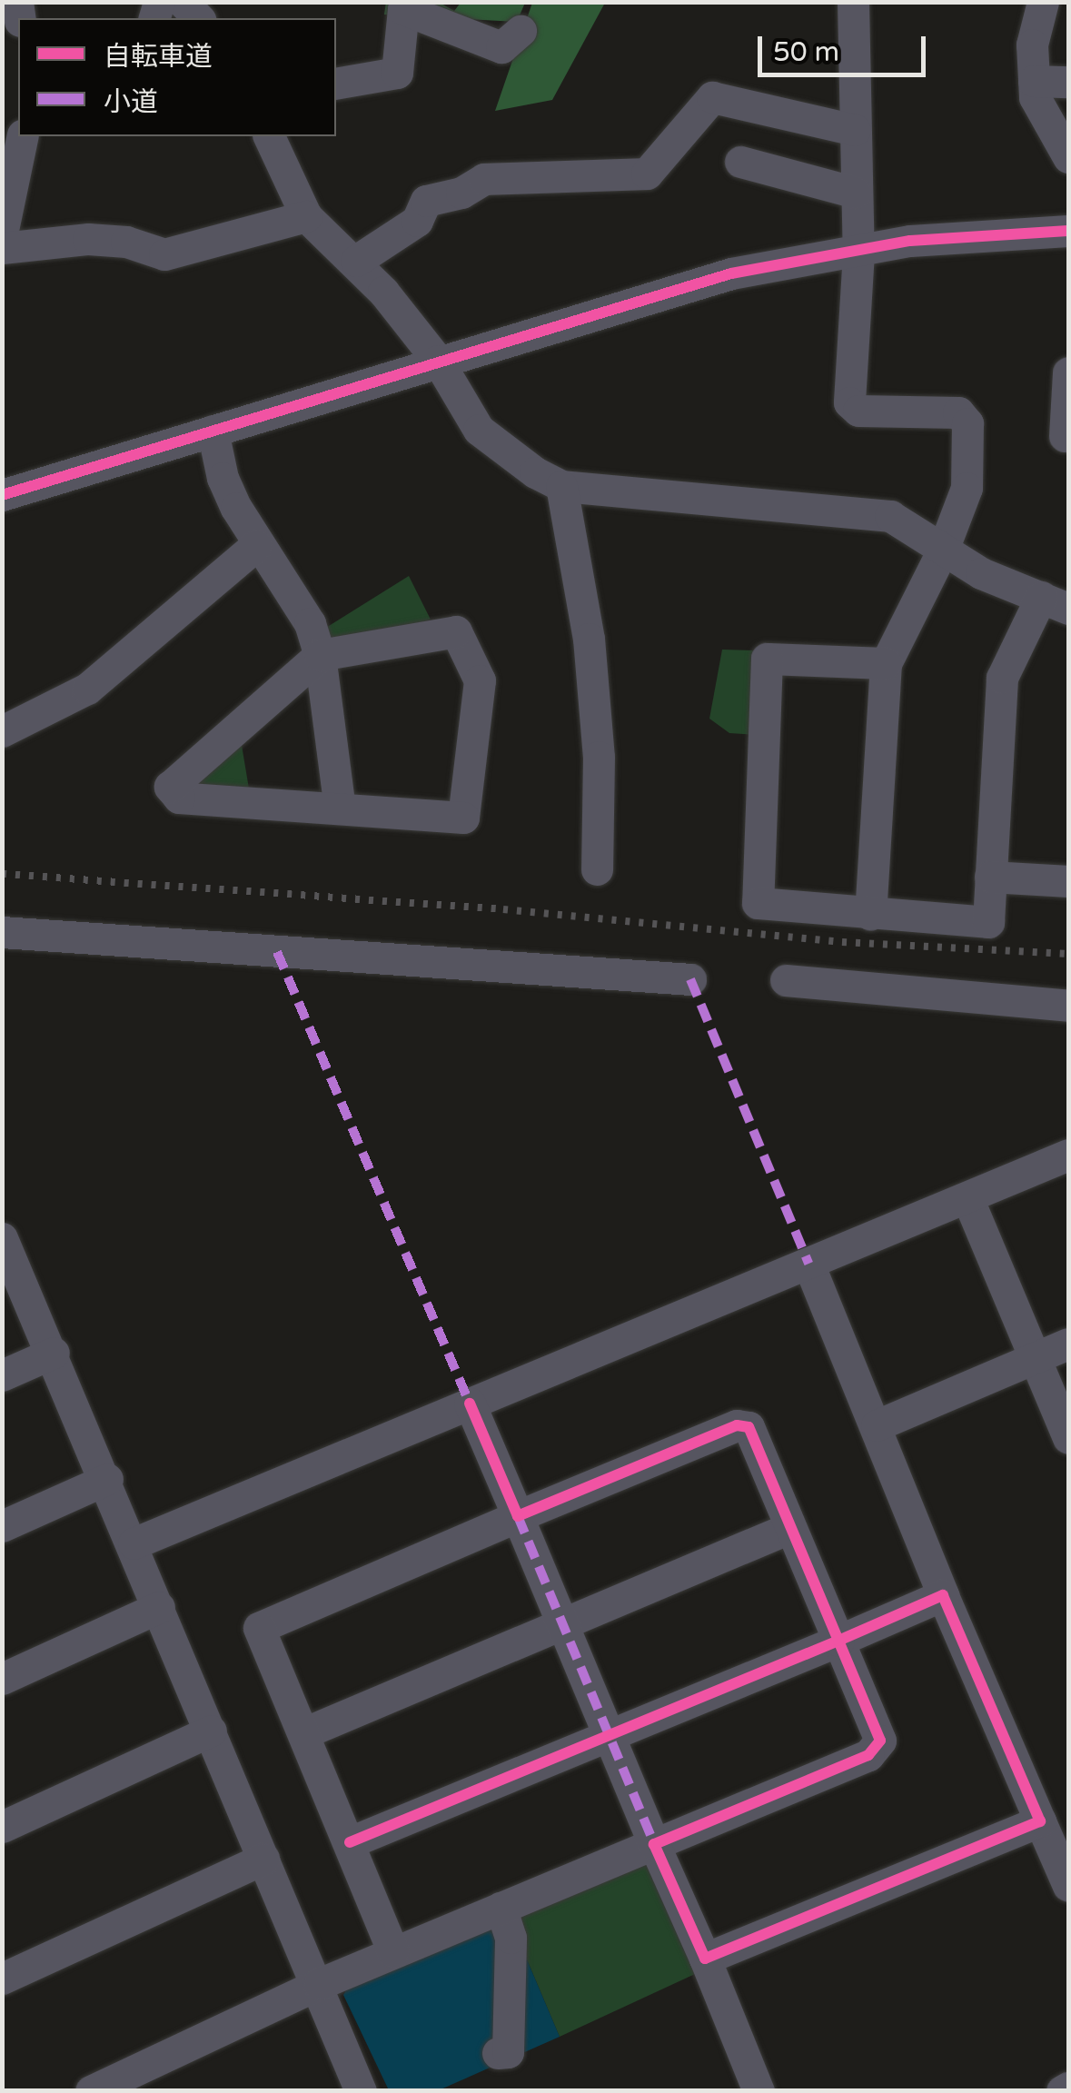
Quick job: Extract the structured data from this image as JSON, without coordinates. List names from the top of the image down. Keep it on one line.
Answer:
{"legend":["自転車道","小道"],"scale_bar":"50 m"}
